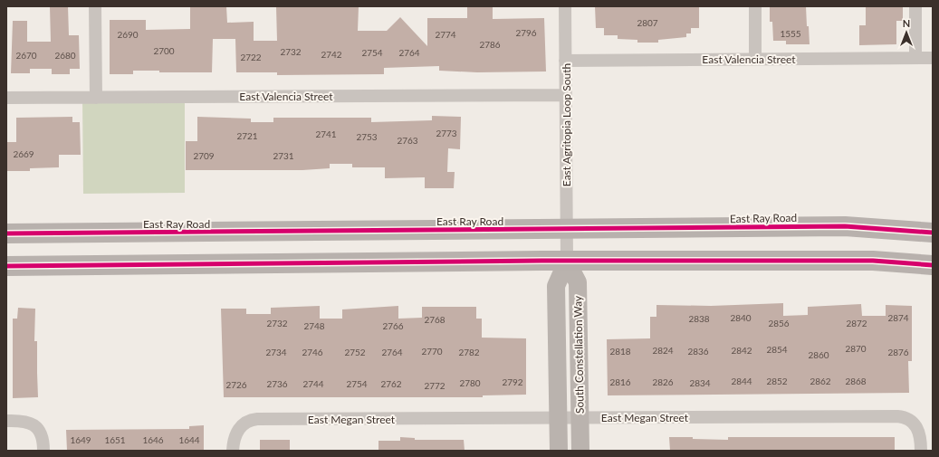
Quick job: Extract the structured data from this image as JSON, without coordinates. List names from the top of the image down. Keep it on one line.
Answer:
{"streets":{"main road":["East Ray Road"],"street":["East Valencia Street","East Agritopia Loop South","South Constellation Way","East Megan Street"]},"crossings":[["East Valencia Street","East Agritopia Loop South"],["East Agritopia Loop South","East Ray Road"],["East Agritopia Loop South","South Constellation Way"],["East Ray Road","South Constellation Way"],["South Constellation Way","East Megan Street"]],"house_numbers":["2807","2796","1555","2690","2774","2786","2700","2732","2754","2764","2742","2670","2680","2722","2773","2741","2721","2753","2763","2669","2709","2731","2840","2874","2838","2768","2732","2856","2872","2748","2766","2870","2854","2824","2842","2770","2818","2836","2734","2746","2752","2764","2782","2876","2860","2844","2852","2862","2868","2792","2816","2826","2780","2834","2736","2744","2754","2762","2726","2772","1649","1651","1646","1644"],"north":"top"}
